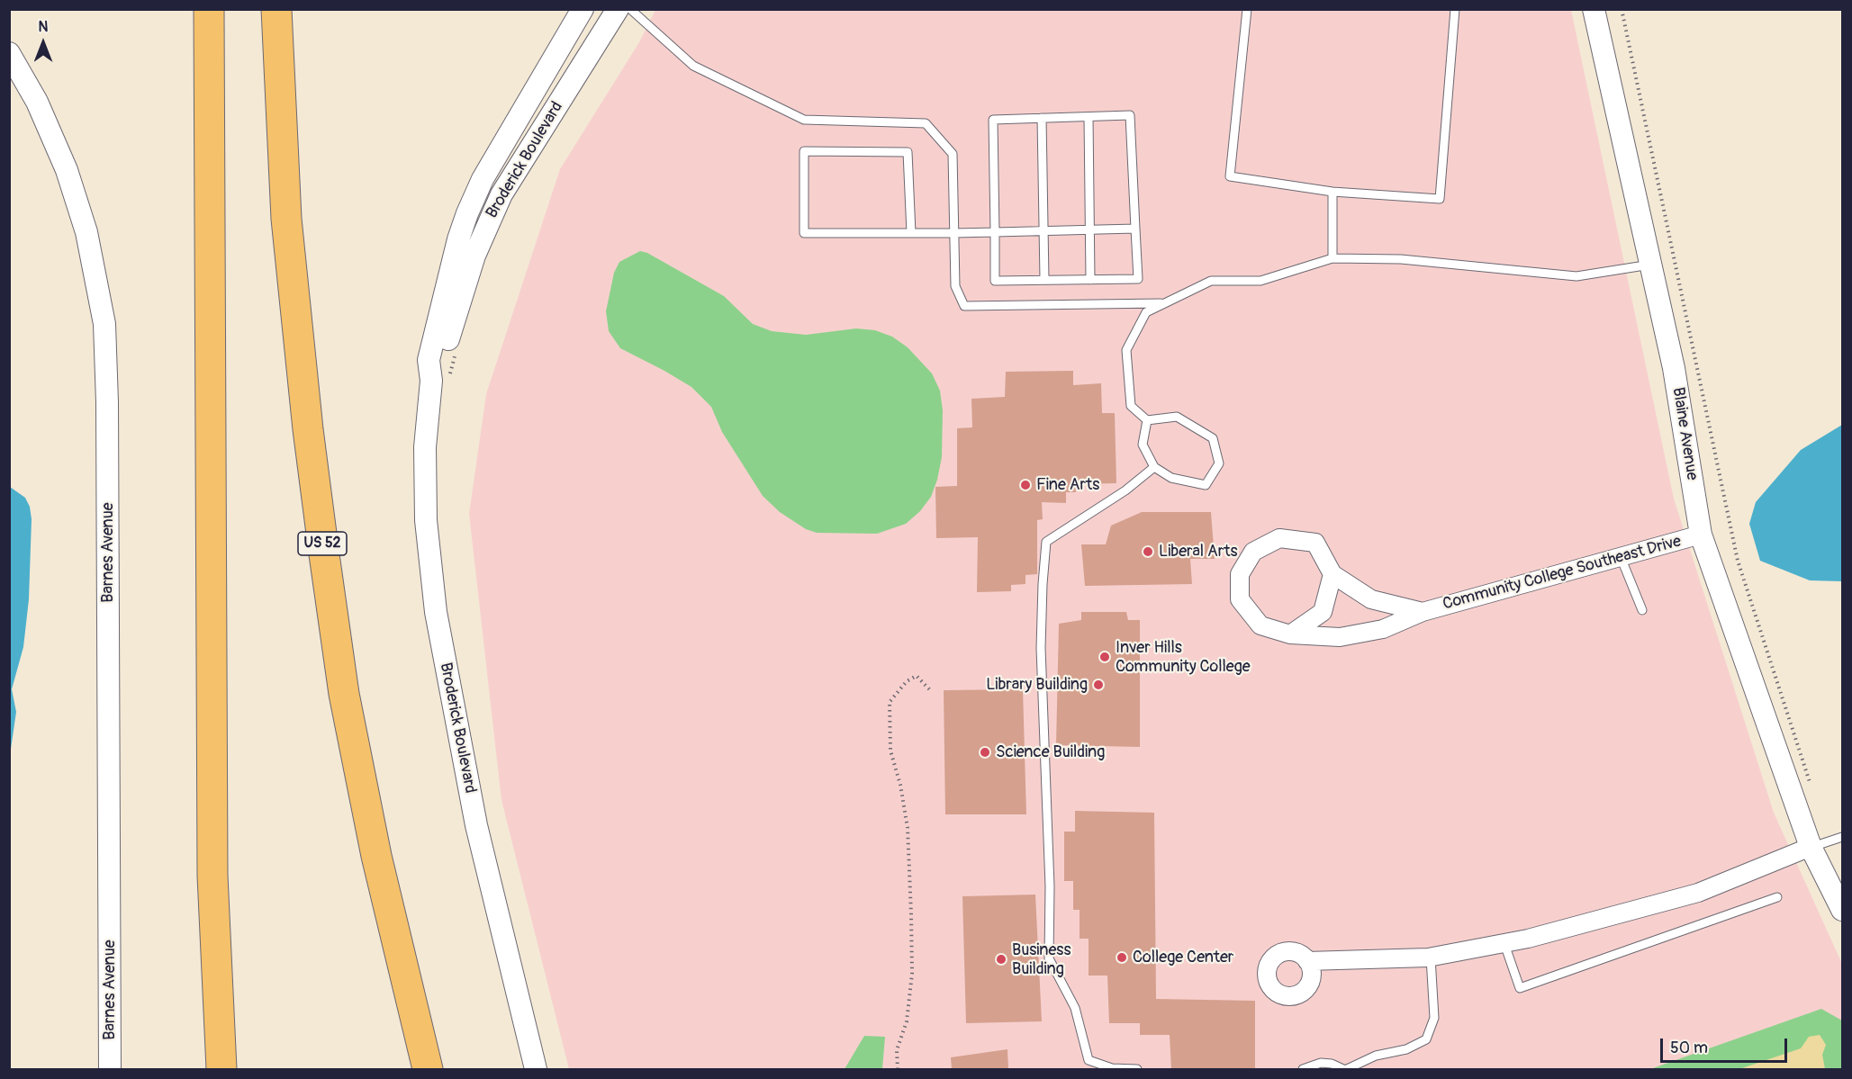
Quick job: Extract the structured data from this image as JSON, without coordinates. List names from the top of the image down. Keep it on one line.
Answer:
{"streets":{"highway":["US 52"],"street":["Broderick Boulevard","Blaine Avenue","Barnes Avenue","Community College Southeast Drive"]},"crossings":[["Blaine Avenue","Community College Southeast Drive"]],"places":["Fine Arts","Liberal Arts","Inver Hills Community College","Library Building","Science Building","College Center","Business Building"],"scale_bar":"50 m","north":"top"}
